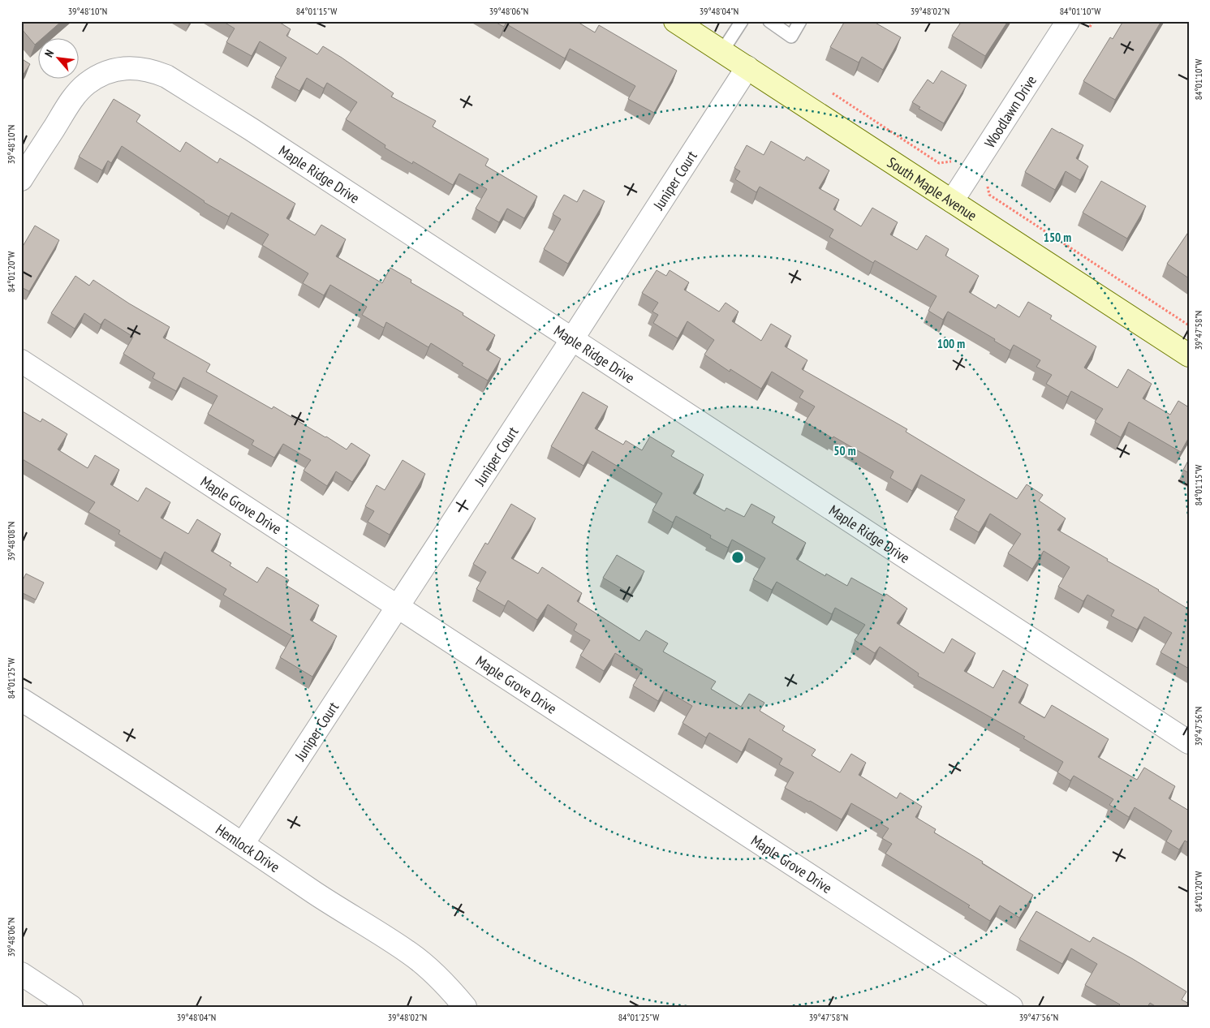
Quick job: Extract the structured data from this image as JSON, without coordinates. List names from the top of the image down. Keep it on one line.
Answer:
{"streets":{"main road":["South Maple Avenue"],"street":["Woodlawn Drive","Maple Ridge Drive","Juniper Court","Maple Grove Drive","Hemlock Drive"]},"crossings":[["Woodlawn Drive","South Maple Avenue"],["Maple Ridge Drive","Juniper Court"],["Juniper Court","South Maple Avenue"],["Juniper Court","Maple Grove Drive"],["Juniper Court","Hemlock Drive"]],"north":"top left","coordinates":["39°48'10\"N","84°01'15\"W","39°48'06\"N","39°48'04\"N","39°48'02\"N","84°01'10\"W","84°01'20\"W","39°47'58\"N","39°48'08\"N","84°01'25\"W","39°47'56\"N"],"rings":["150 m","100 m","50 m"]}
